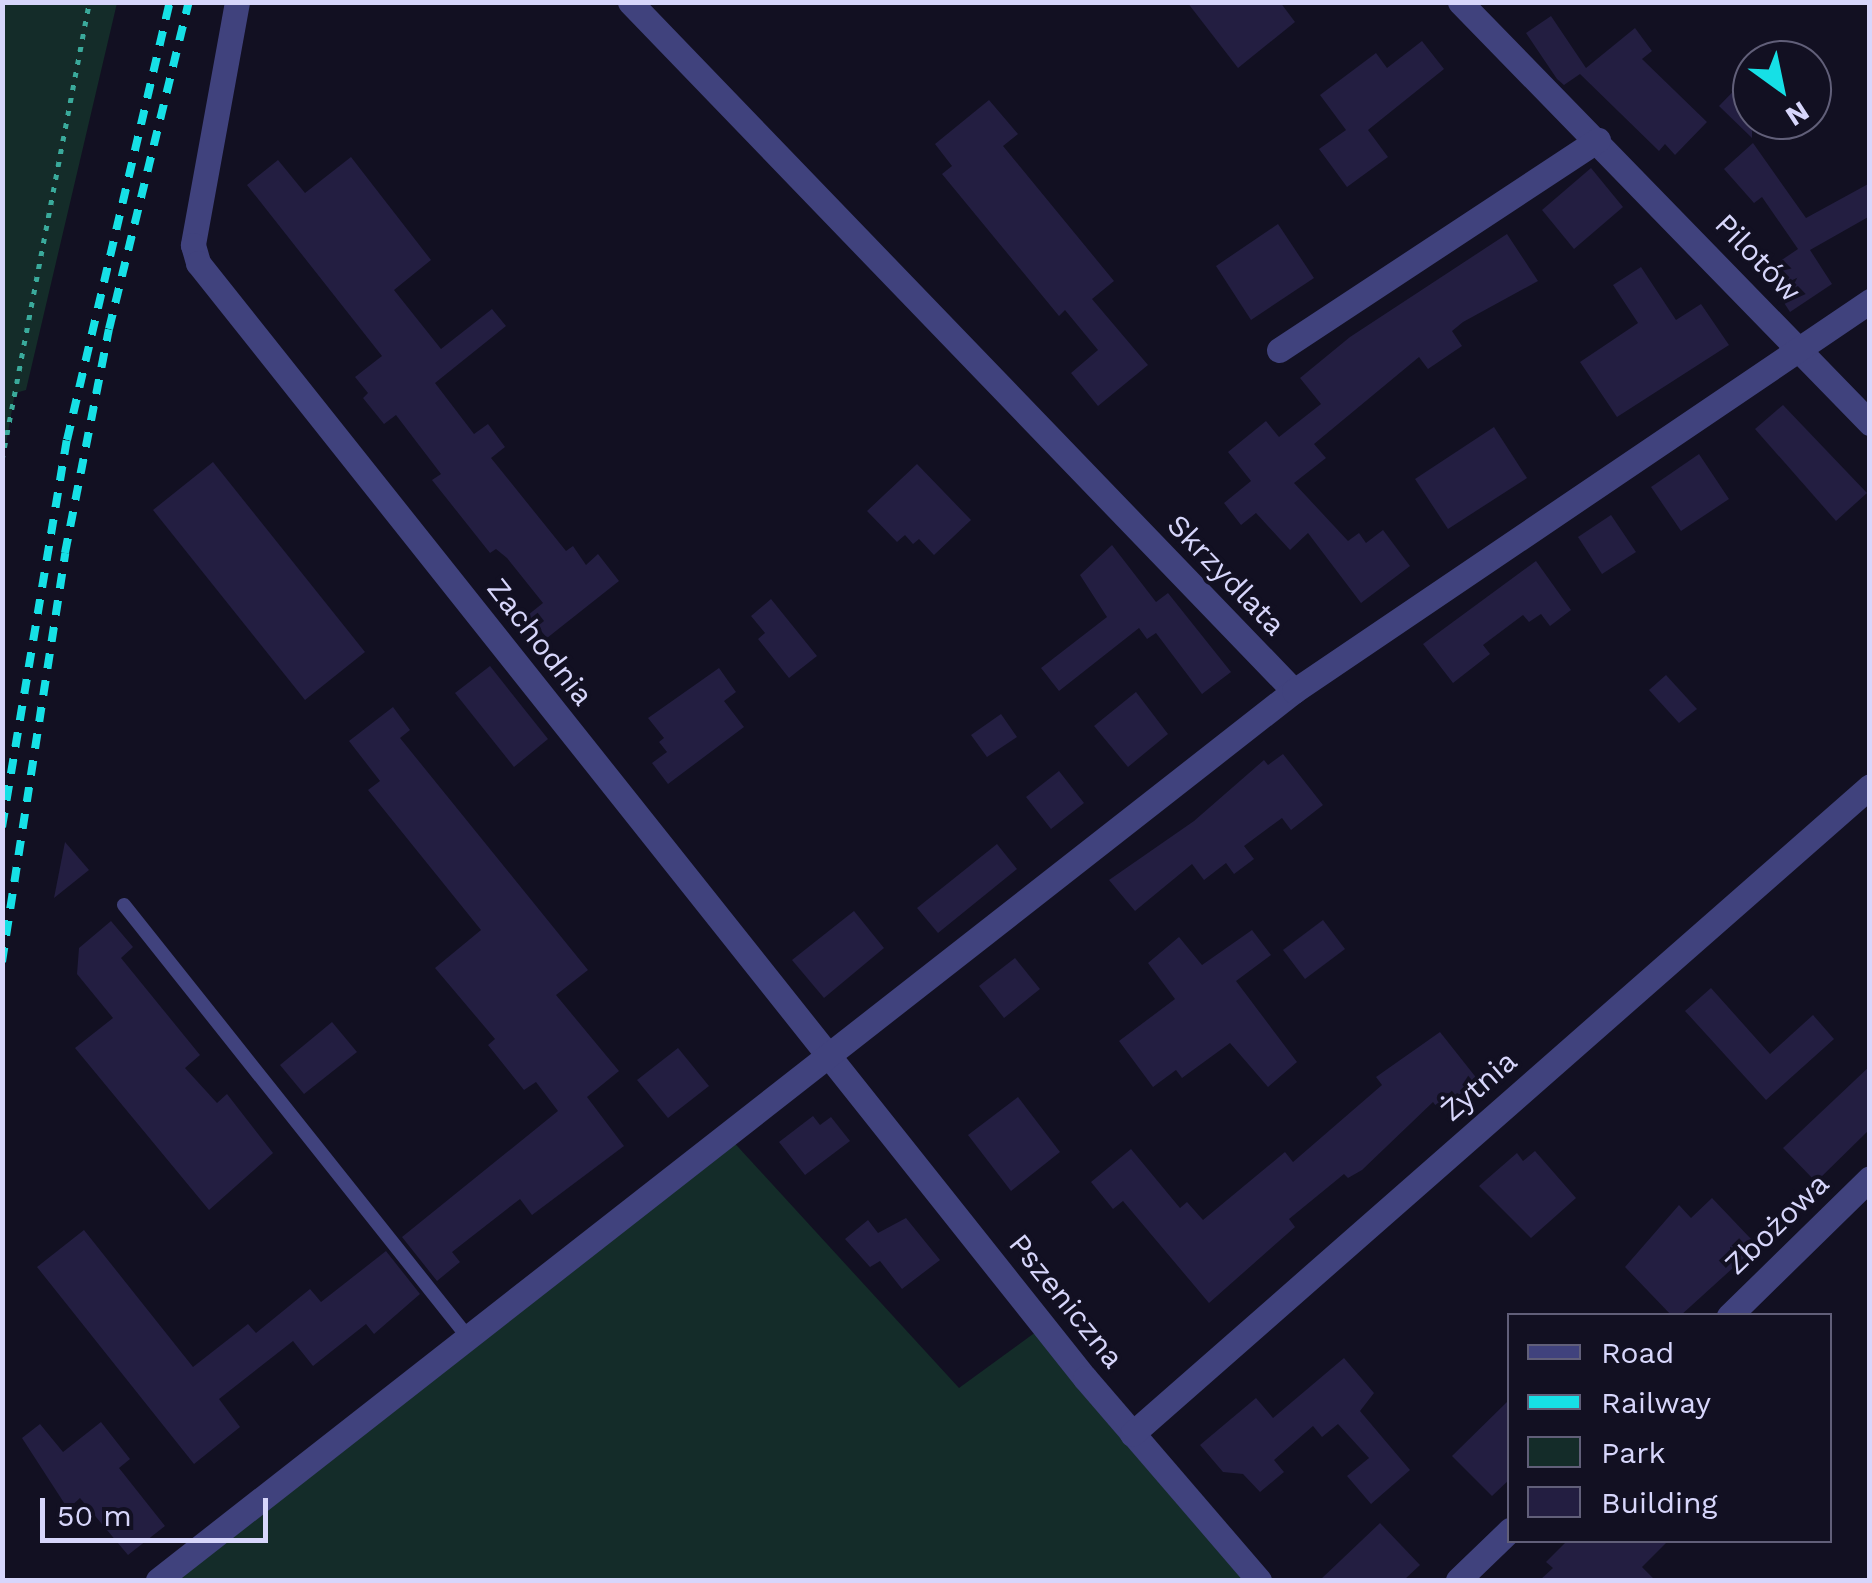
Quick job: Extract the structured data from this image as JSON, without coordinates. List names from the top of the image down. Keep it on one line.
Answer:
{"streets":{"street":["Pilotów","Skrzydlata","Zachodnia","Żytnia","Zbożowa","Pszeniczna"]},"crossings":[["Zachodnia","Pszeniczna"],["Żytnia","Pszeniczna"]],"legend":["Road","Railway","Park","Building"],"scale_bar":"50 m","north":"bottom right"}
